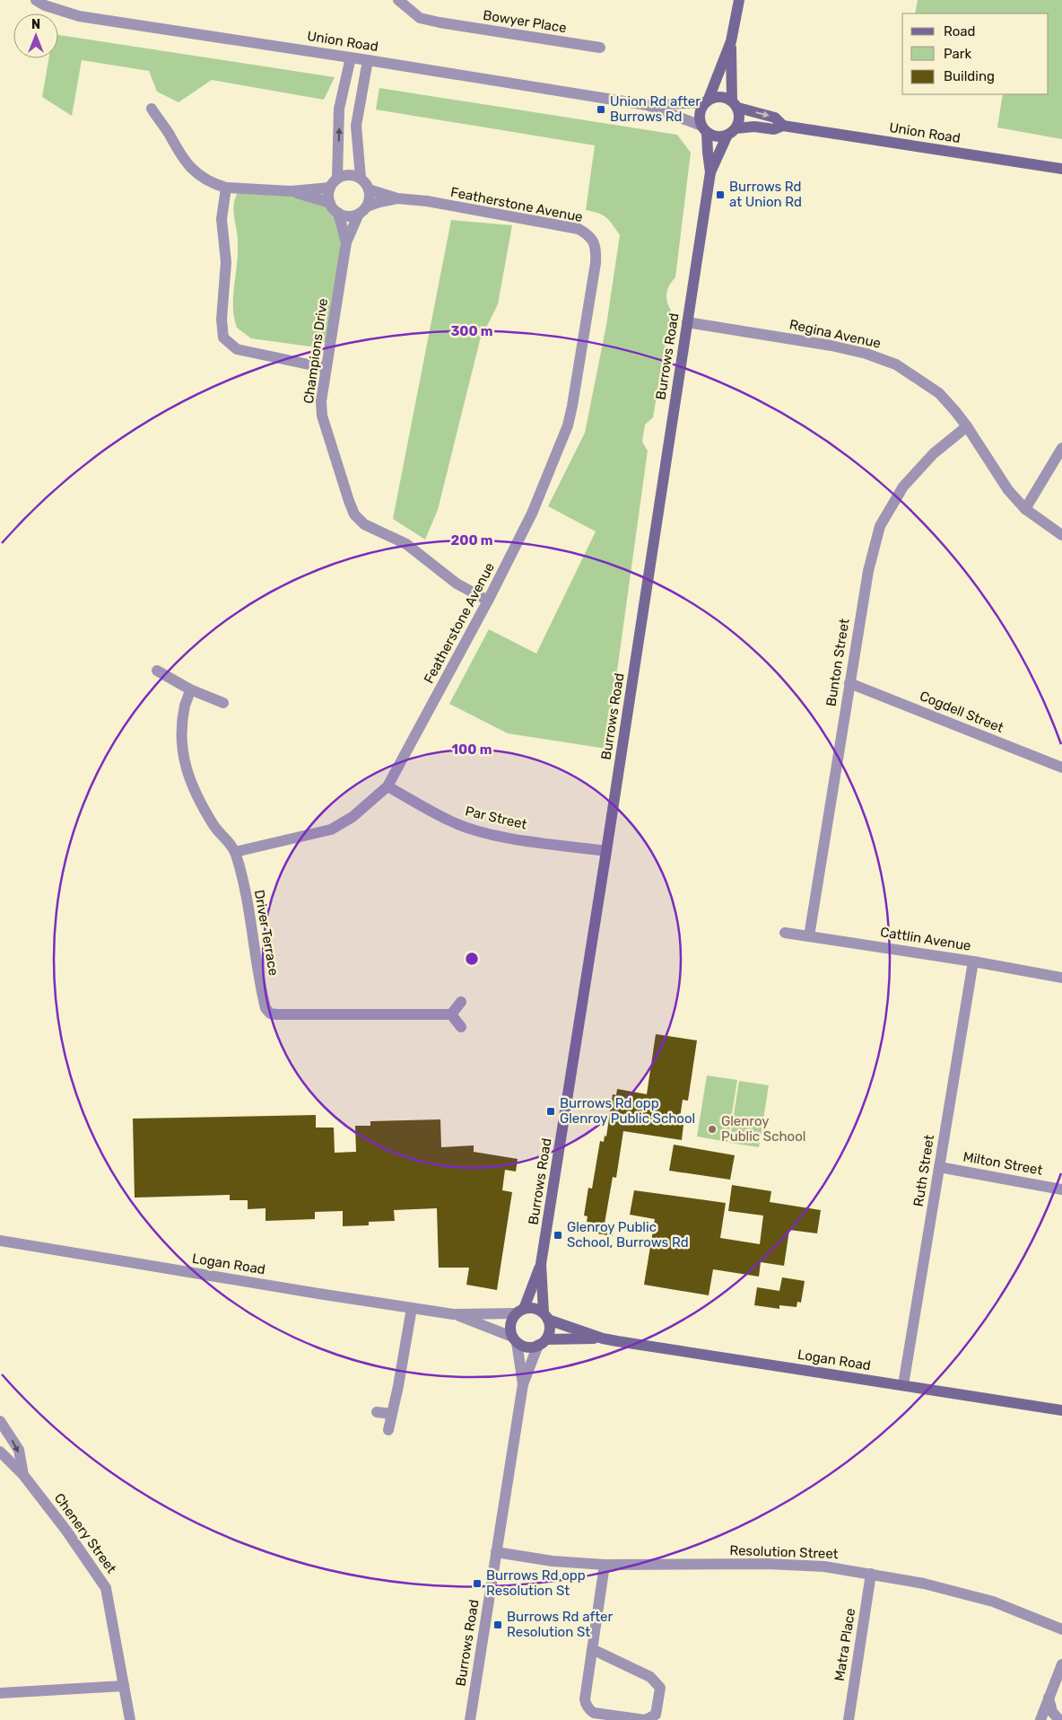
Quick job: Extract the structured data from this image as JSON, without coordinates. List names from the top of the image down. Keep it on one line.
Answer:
{"streets":{"main road":["Union Road","Burrows Road","Logan Road"],"street":["Bowyer Place","Featherstone Avenue","Regina Avenue","Champions Drive","Bunton Street","Cogdell Street","Par Street","Driver Terrace","Cattlin Avenue","Milton Street","Ruth Street","Chenery Street","Resolution Street","Matra Place"]},"crossings":[["Union Road","Burrows Road"],["Featherstone Avenue","Champions Drive"],["Featherstone Avenue","Par Street"],["Featherstone Avenue","Driver Terrace"],["Regina Avenue","Burrows Road"],["Regina Avenue","Bunton Street"],["Burrows Road","Par Street"],["Burrows Road","Logan Road"],["Burrows Road","Resolution Street"],["Bunton Street","Cogdell Street"],["Bunton Street","Cattlin Avenue"],["Cattlin Avenue","Ruth Street"],["Milton Street","Ruth Street"],["Ruth Street","Logan Road"],["Resolution Street","Matra Place"]],"places":{"transit":["Union Rd after Burrows Rd","Burrows Rd at Union Rd","Burrows Rd opp Glenroy Public School","Glenroy Public School, Burrows Rd","Burrows Rd opp Resolution St","Burrows Rd after Resolution St"],"other":["Glenroy Public School"]},"legend":["Road","Park","Building"],"north":"top","rings":["300 m","200 m","100 m"]}
